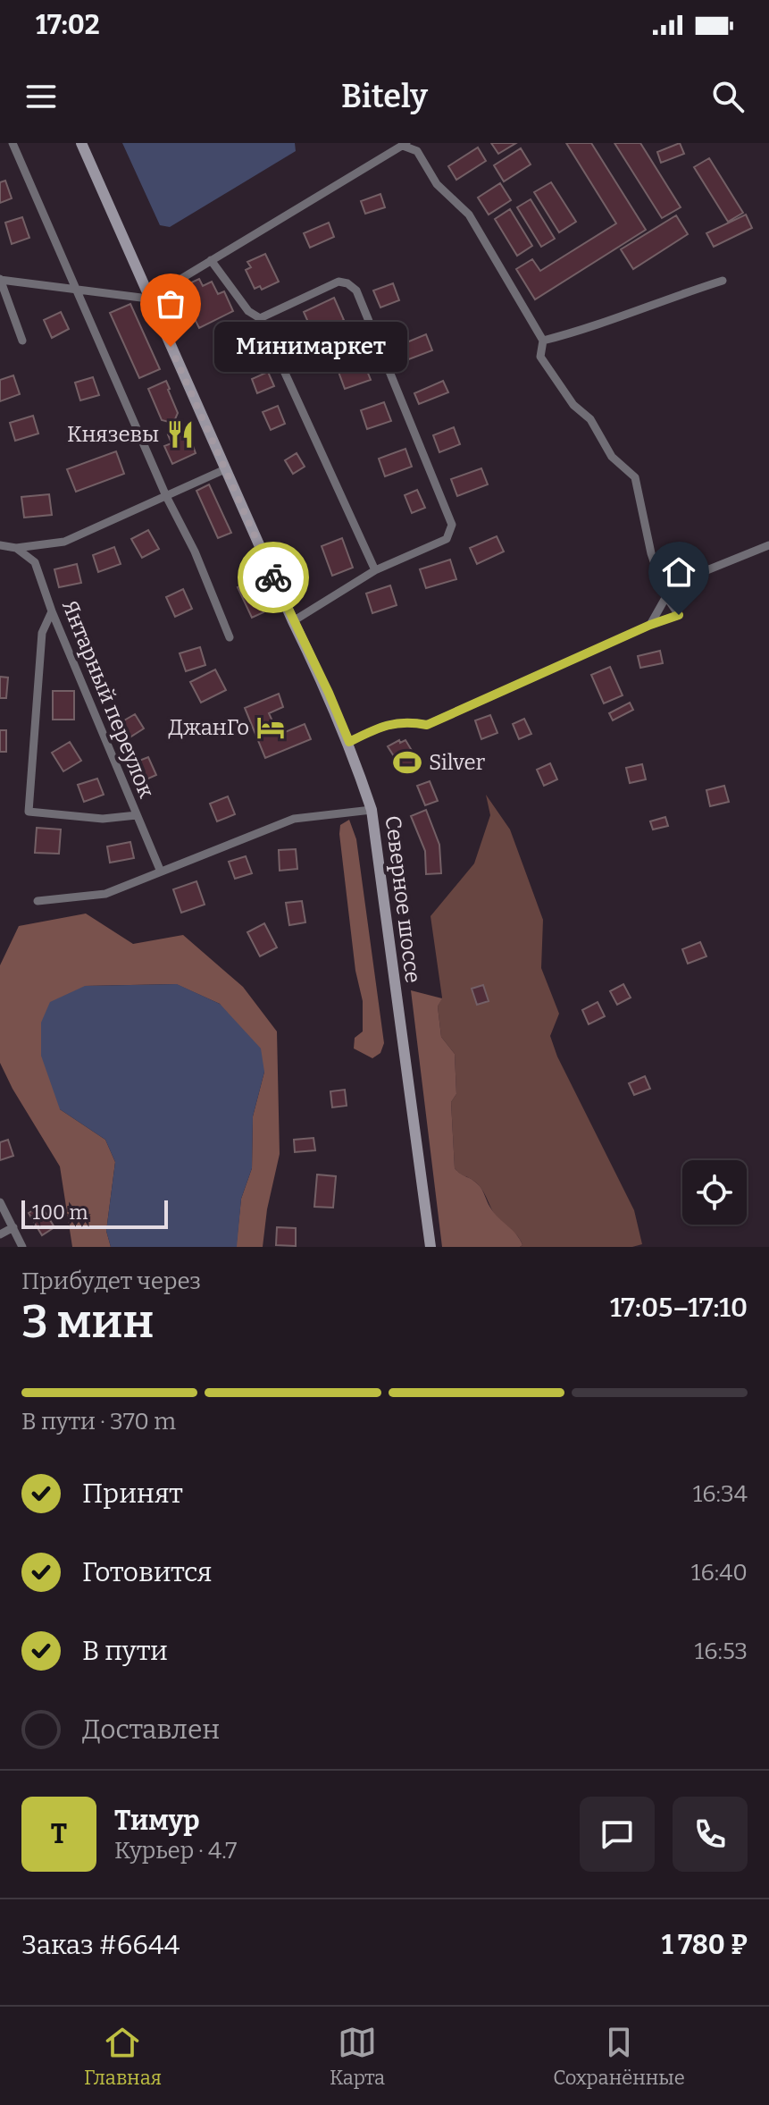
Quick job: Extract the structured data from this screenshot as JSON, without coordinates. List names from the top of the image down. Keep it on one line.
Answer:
{"streets":{"main road":["Северное шоссе"],"street":["Янтарный переулок"]},"places":{"other":["Минимаркет"],"restaurant":["Князевы"],"hotel":["ДжанГо"],"sports":["Silver"]},"scale_bar":"100 m","page":{"status":"17:02","header":"Bitely","bubble":"Минимаркет","scale":"100 m","heading":["3 мин","Прибудет через","17:05–17:10"],"panel":["Тимур","Курьер · 4.7","Заказ #6644","1 780 ₽"],"bar":"В пути · 370 m","list":[["Принят","16:34"],["Готовится","16:40"],["В пути","16:53"],"Доставлен"],"round":"Т","tabs":["Главная","Карта","Сохранённые"]}}
